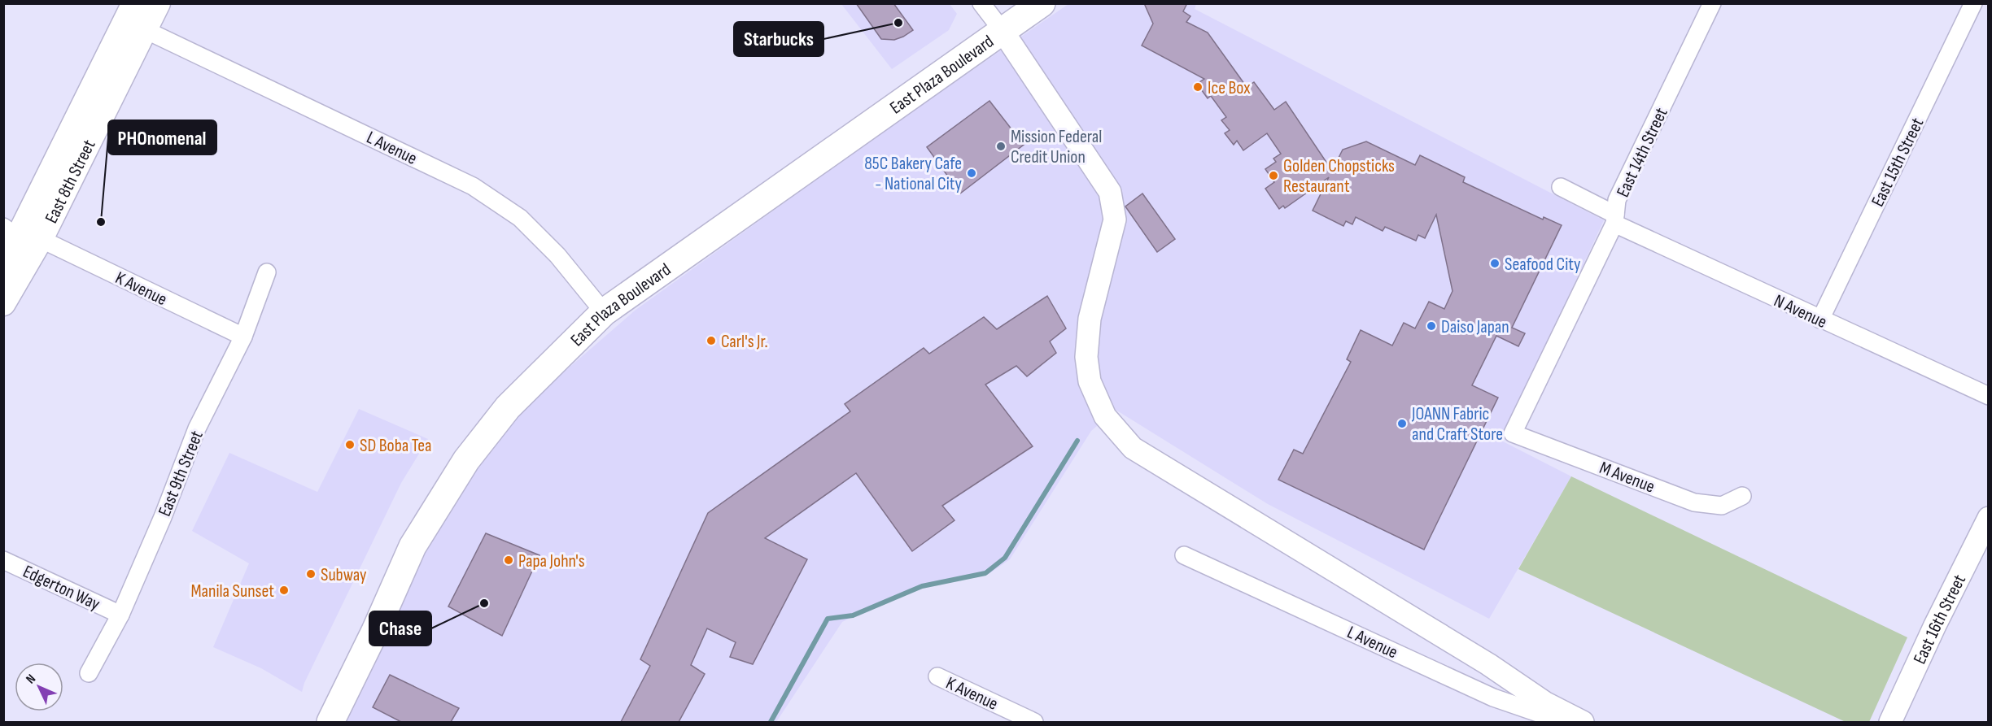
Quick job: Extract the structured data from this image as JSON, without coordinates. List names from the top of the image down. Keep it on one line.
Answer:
{"streets":{"main road":["East Plaza Boulevard","East 8th Street"],"street":["L Avenue","East 14th Street","East 15th Street","K Avenue","N Avenue","East 9th Street","M Avenue","Edgerton Way","East 16th Street"]},"crossings":[["East Plaza Boulevard","L Avenue"],["L Avenue","East 8th Street"],["East 14th Street","N Avenue"],["East 14th Street","M Avenue"],["East 15th Street","N Avenue"],["East 8th Street","K Avenue"],["K Avenue","East 9th Street"],["East 9th Street","Edgerton Way"]],"places":["Starbucks","Ice Box","Mission Federal Credit Union","85C Bakery Cafe - National City","Golden Chopsticks Restaurant","PHOnomenal","Seafood City","Daiso Japan","Carl's Jr.","JOANN Fabric and Craft Store","SD Boba Tea","Papa John's","Subway","Manila Sunset","Chase"],"north":"top left"}
